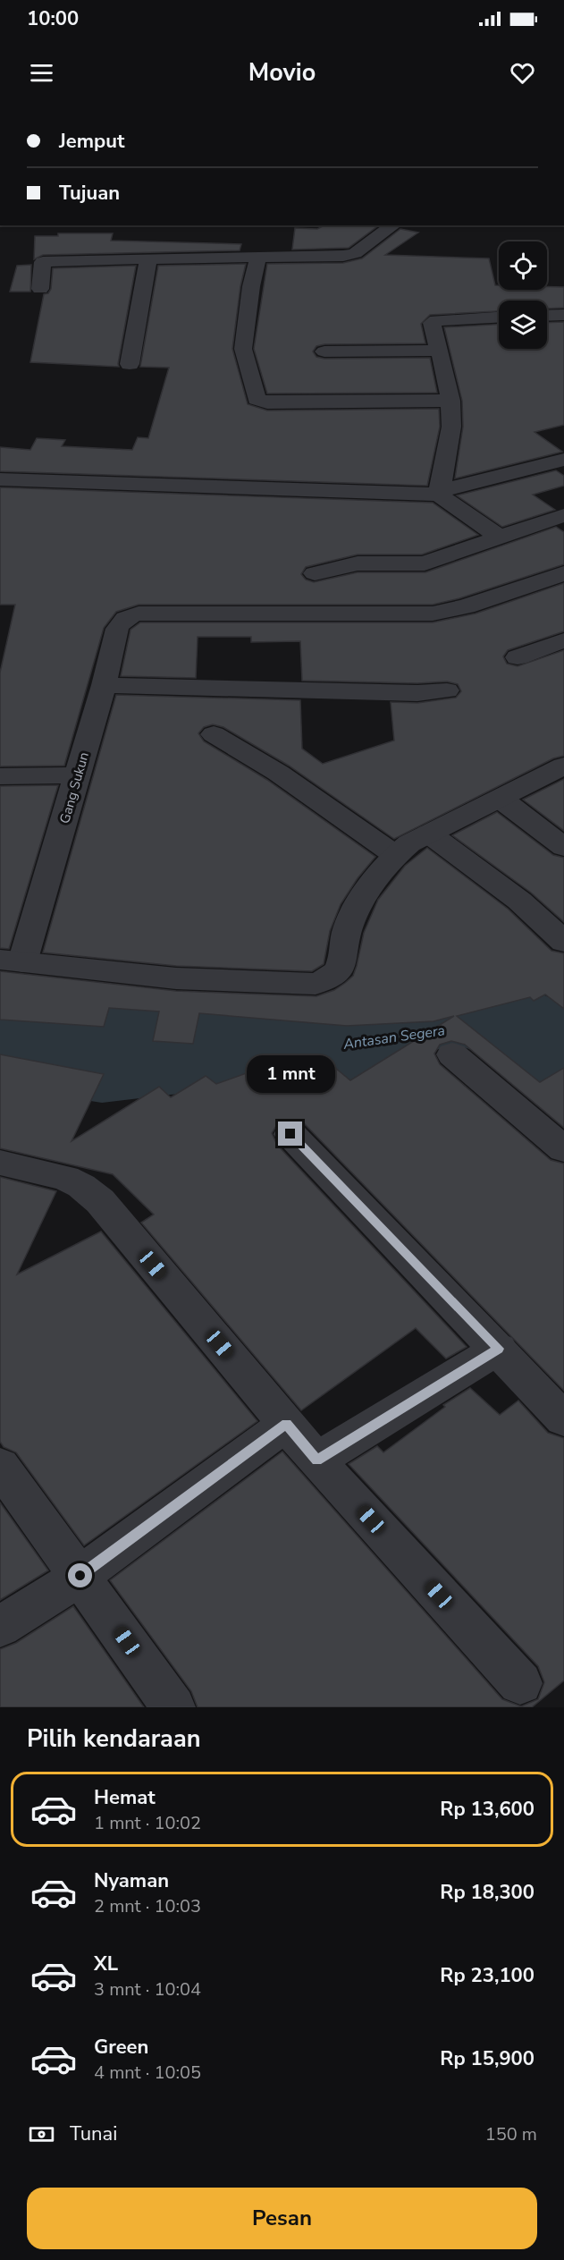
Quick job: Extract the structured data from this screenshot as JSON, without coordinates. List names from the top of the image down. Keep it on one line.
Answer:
{"streets":{"street":["Gang Sukun"]},"water":["Antasan Segera"],"page":{"status":"10:00","header":"Movio","banner":["Jemput","Tujuan"],"bubble":"1 mnt","heading":"Pilih kendaraan","list":[{"name":"Hemat","note":"1 mnt · 10:02","value":"Rp 13,600"},{"name":"Nyaman","note":"2 mnt · 10:03","value":"Rp 18,300"},{"name":"XL","note":"3 mnt · 10:04","value":"Rp 23,100"},{"name":"Green","note":"4 mnt · 10:05","value":"Rp 15,900"}],"pay":["Tunai","150 m"],"buttons":"Pesan"}}
